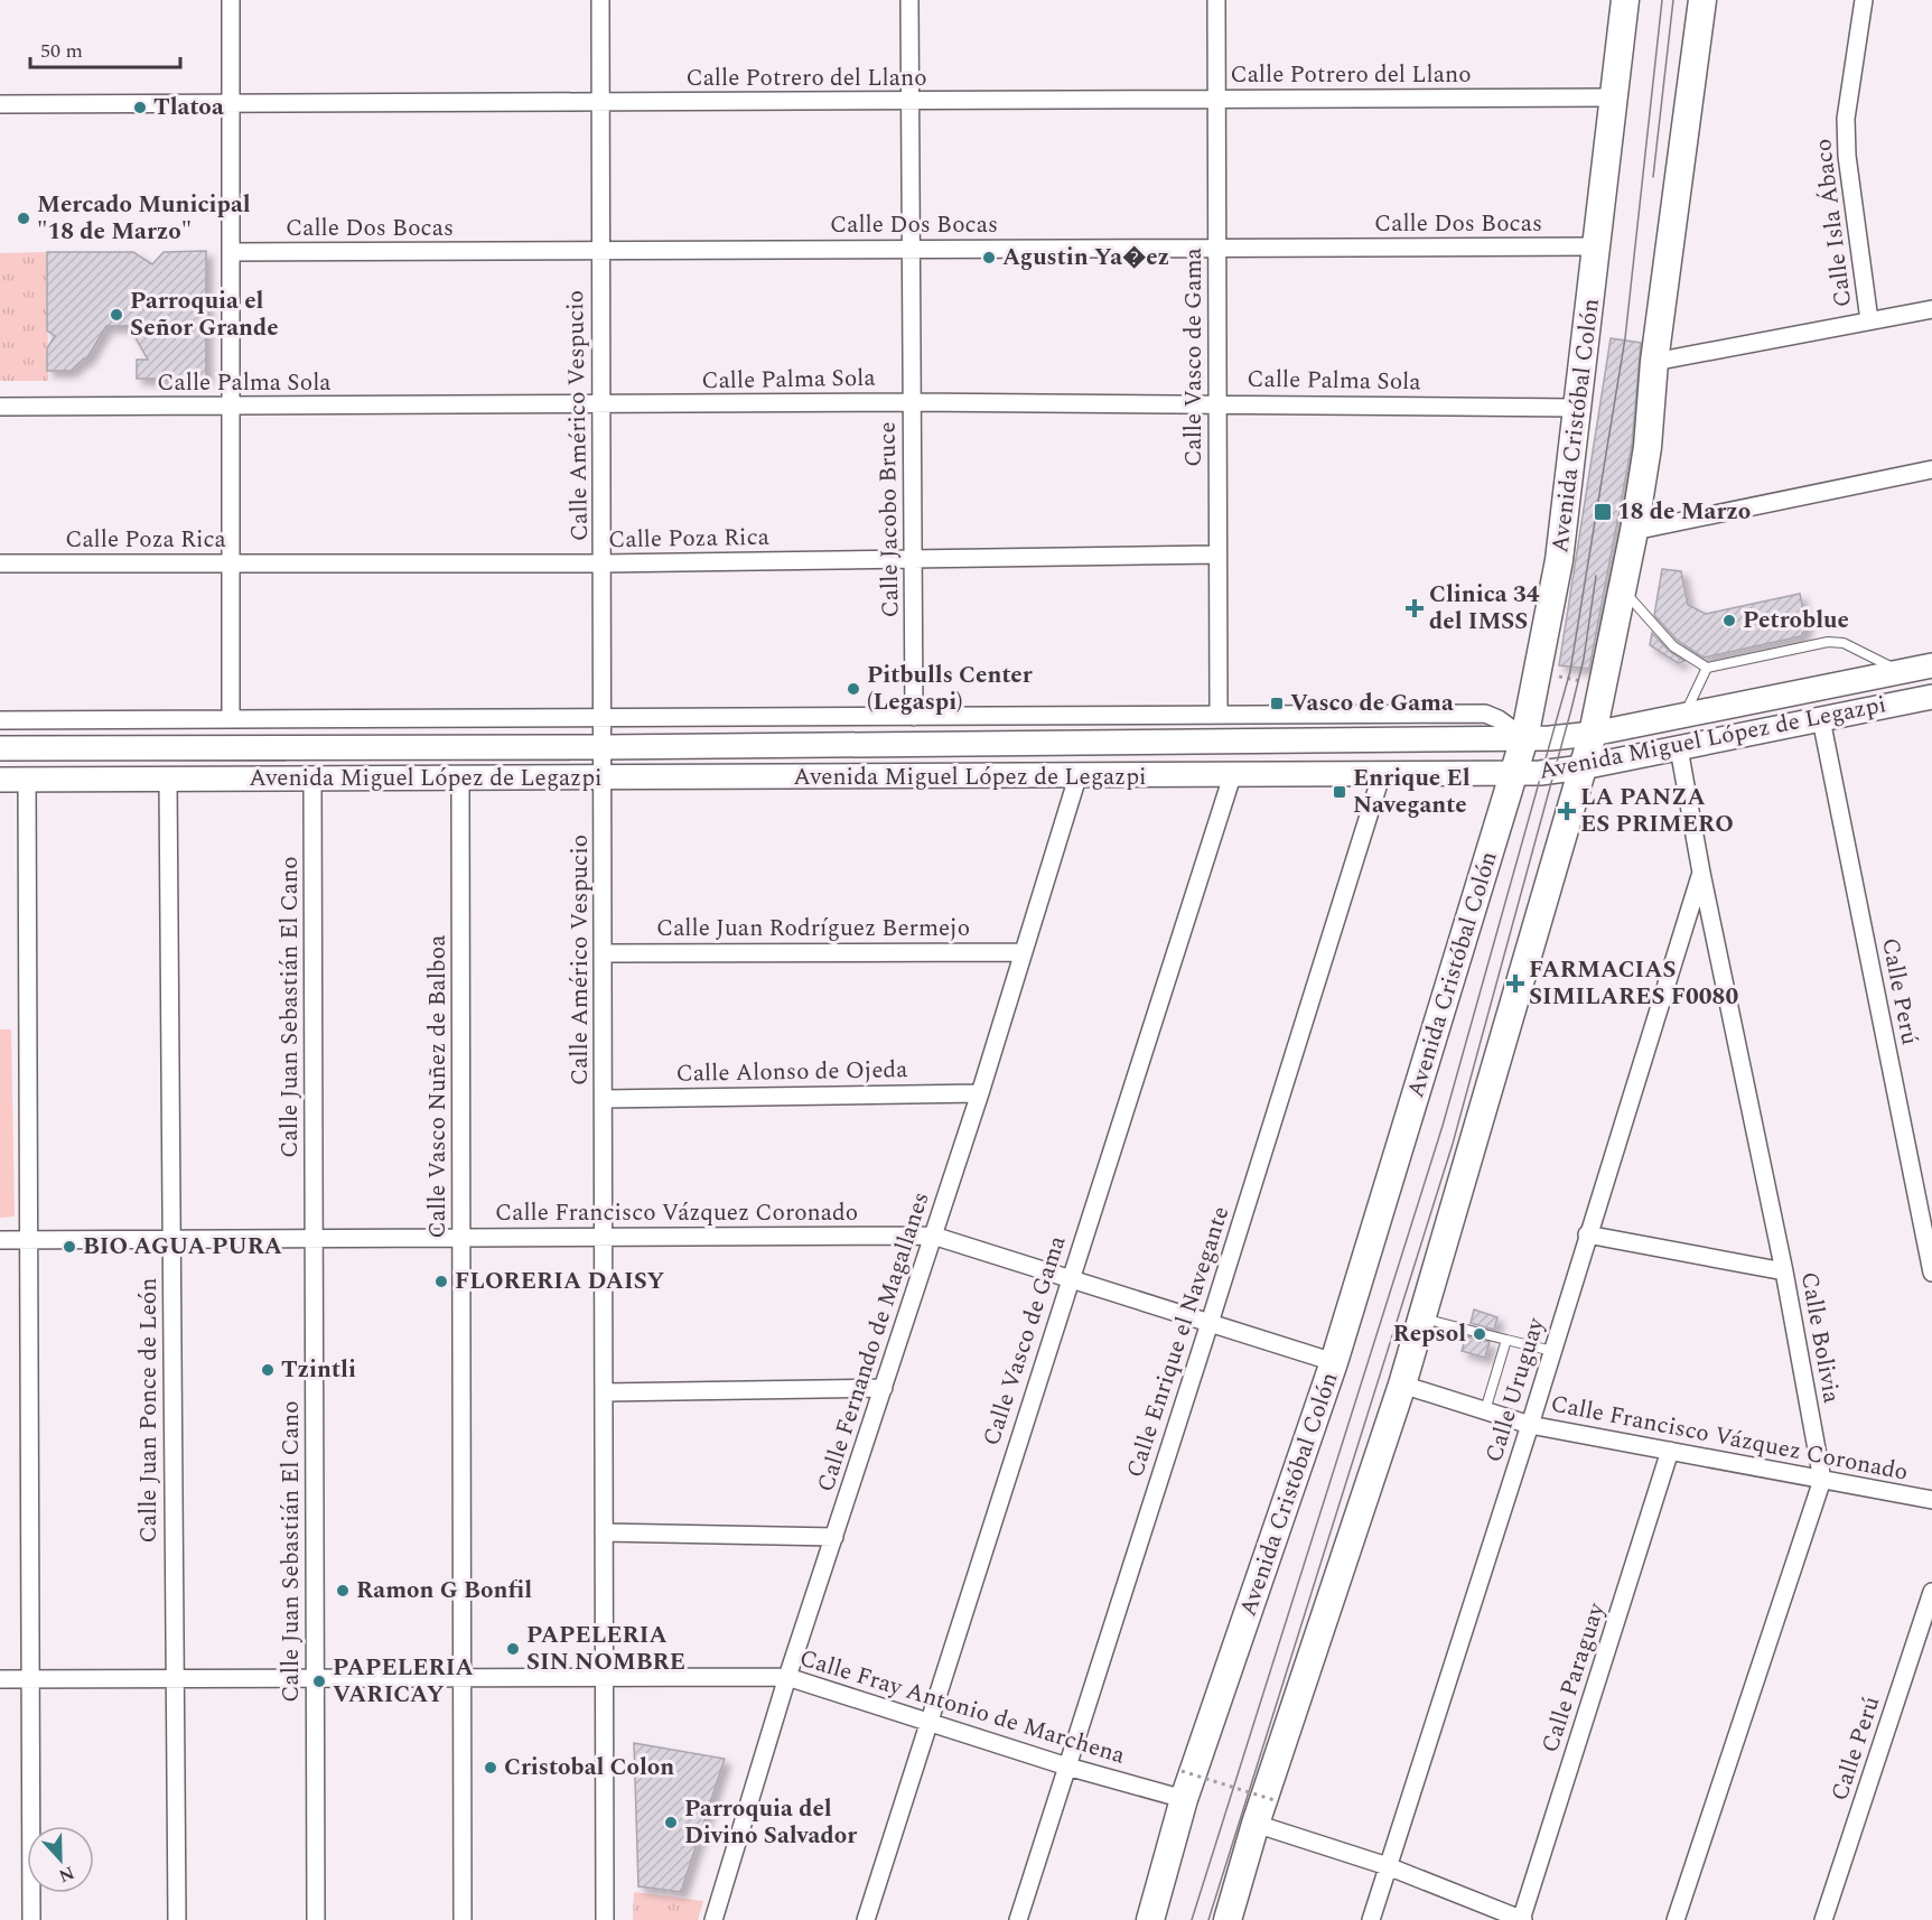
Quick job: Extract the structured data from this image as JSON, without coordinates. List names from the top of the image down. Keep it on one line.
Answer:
{"streets":{"main road":["Avenida Cristóbal Colón","Avenida Miguel López de Legazpi"],"street":["Calle Potrero del Llano","Calle Isla Ábaco","Calle Dos Bocas","Calle Vasco de Gama","Calle Palma Sola","Calle Américo Vespucio","Calle Jacobo Bruce","Calle Poza Rica","Calle Juan Rodríguez Bermejo","Calle Perú","Calle Juan Sebastián El Cano","Calle Alonso de Ojeda","Calle Vasco Nuñez de Balboa","Calle Francisco Vázquez Coronado","Calle Bolivia","Calle Fernando de Magallanes","Calle Enrique el Navegante","Calle Uruguay","Calle Juan Ponce de León","Calle Paraguay","Calle Fray Antonio de Marchena"]},"crossings":[["Calle Potrero del Llano","Calle Vasco de Gama"],["Calle Potrero del Llano","Calle Américo Vespucio"],["Calle Potrero del Llano","Avenida Cristóbal Colón"],["Calle Potrero del Llano","Calle Jacobo Bruce"],["Calle Dos Bocas","Calle Vasco de Gama"],["Calle Dos Bocas","Calle Américo Vespucio"],["Calle Dos Bocas","Avenida Cristóbal Colón"],["Calle Dos Bocas","Calle Jacobo Bruce"],["Calle Vasco de Gama","Calle Palma Sola"],["Calle Vasco de Gama","Calle Poza Rica"],["Calle Vasco de Gama","Avenida Miguel López de Legazpi"],["Calle Vasco de Gama","Calle Francisco Vázquez Coronado"],["Calle Vasco de Gama","Calle Fray Antonio de Marchena"],["Calle Palma Sola","Calle Américo Vespucio"],["Calle Palma Sola","Avenida Cristóbal Colón"],["Calle Palma Sola","Calle Jacobo Bruce"],["Calle Américo Vespucio","Calle Poza Rica"],["Calle Américo Vespucio","Avenida Miguel López de Legazpi"],["Calle Américo Vespucio","Calle Juan Rodríguez Bermejo"],["Calle Américo Vespucio","Calle Alonso de Ojeda"],["Calle Américo Vespucio","Calle Francisco Vázquez Coronado"],["Calle Américo Vespucio","Calle Fray Antonio de Marchena"],["Avenida Cristóbal Colón","Avenida Miguel López de Legazpi"],["Avenida Cristóbal Colón","Calle Francisco Vázquez Coronado"],["Avenida Cristóbal Colón","Calle Fray Antonio de Marchena"],["Calle Jacobo Bruce","Calle Poza Rica"],["Calle Jacobo Bruce","Avenida Miguel López de Legazpi"],["Avenida Miguel López de Legazpi","Calle Perú"],["Avenida Miguel López de Legazpi","Calle Juan Sebastián El Cano"],["Avenida Miguel López de Legazpi","Calle Vasco Nuñez de Balboa"],["Avenida Miguel López de Legazpi","Calle Bolivia"],["Avenida Miguel López de Legazpi","Calle Fernando de Magallanes"],["Avenida Miguel López de Legazpi","Calle Enrique el Navegante"],["Avenida Miguel López de Legazpi","Calle Juan Ponce de León"],["Calle Juan Rodríguez Bermejo","Calle Fernando de Magallanes"],["Calle Juan Sebastián El Cano","Calle Francisco Vázquez Coronado"],["Calle Juan Sebastián El Cano","Calle Fray Antonio de Marchena"],["Calle Alonso de Ojeda","Calle Fernando de Magallanes"],["Calle Vasco Nuñez de Balboa","Calle Francisco Vázquez Coronado"],["Calle Vasco Nuñez de Balboa","Calle Fray Antonio de Marchena"],["Calle Francisco Vázquez Coronado","Calle Bolivia"],["Calle Francisco Vázquez Coronado","Calle Fernando de Magallanes"],["Calle Francisco Vázquez Coronado","Calle Enrique el Navegante"],["Calle Francisco Vázquez Coronado","Calle Uruguay"],["Calle Francisco Vázquez Coronado","Calle Juan Ponce de León"],["Calle Francisco Vázquez Coronado","Calle Paraguay"],["Calle Bolivia","Calle Uruguay"],["Calle Fernando de Magallanes","Calle Fray Antonio de Marchena"],["Calle Enrique el Navegante","Calle Fray Antonio de Marchena"],["Calle Juan Ponce de León","Calle Fray Antonio de Marchena"]],"places":{"other":["Tlatoa","Mercado Municipal \"18 de Marzo\"","Agustin Ya�ez","Parroquia el Señor Grande","Petroblue","Pitbulls Center (Legaspi)","BIO AGUA PURA","FLORERIA DAISY","Repsol","Tzintli","Ramon G Bonfil","PAPELERIA SIN NOMBRE","PAPELERIA VARICAY","Cristobal Colon","Parroquia del Divino Salvador"],"transit":["18 de Marzo","Vasco de Gama","Enrique El Navegante"],"health":["Clinica 34 del IMSS","LA PANZA ES PRIMERO","FARMACIAS SIMILARES F0080"]},"scale_bar":"50 m","north":"bottom"}
